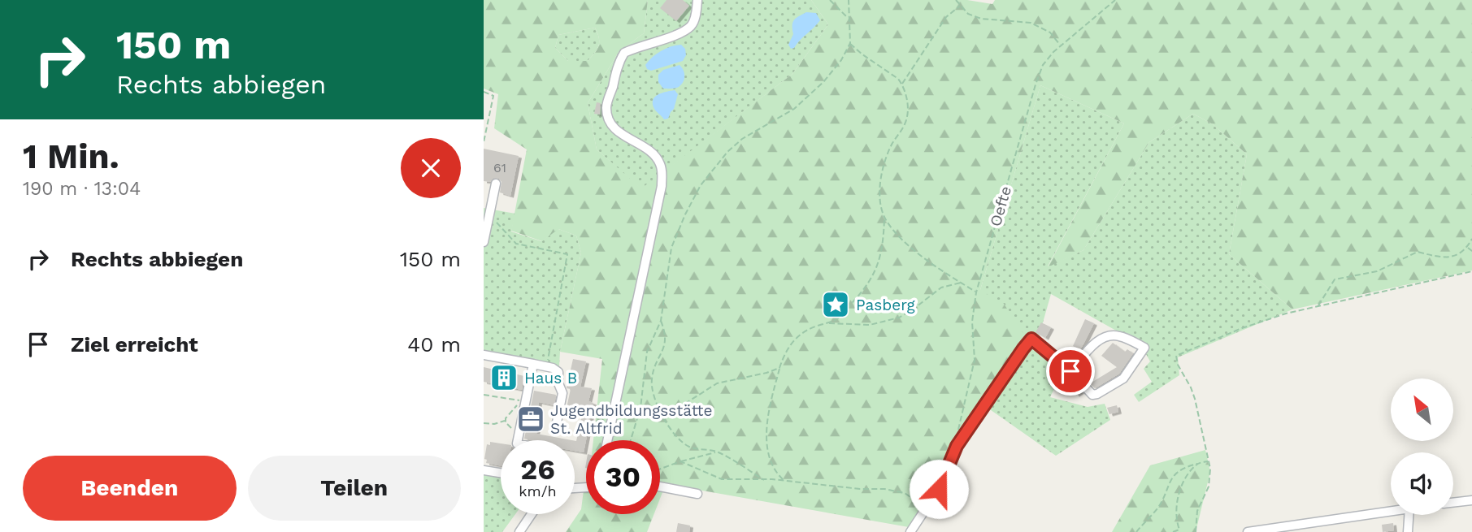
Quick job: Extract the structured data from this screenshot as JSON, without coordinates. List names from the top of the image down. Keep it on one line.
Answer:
{"streets":{"path":["Oefte"]},"places":{"place":["Pasberg"],"building":["Haus B"],"office":["Jugendbildungsstätte St. Altfrid"]},"house_numbers":["61"],"north":"top left","page":{"turn":["150 m","Rechts abbiegen"],"heading":["1 Min.","190 m · 13:04"],"list":[{"name":"Rechts abbiegen","value":"150 m"},{"name":"Ziel erreicht","value":"40 m"}],"speed":"26 km/h","limit":"30","buttons":["Beenden","Teilen"]}}
